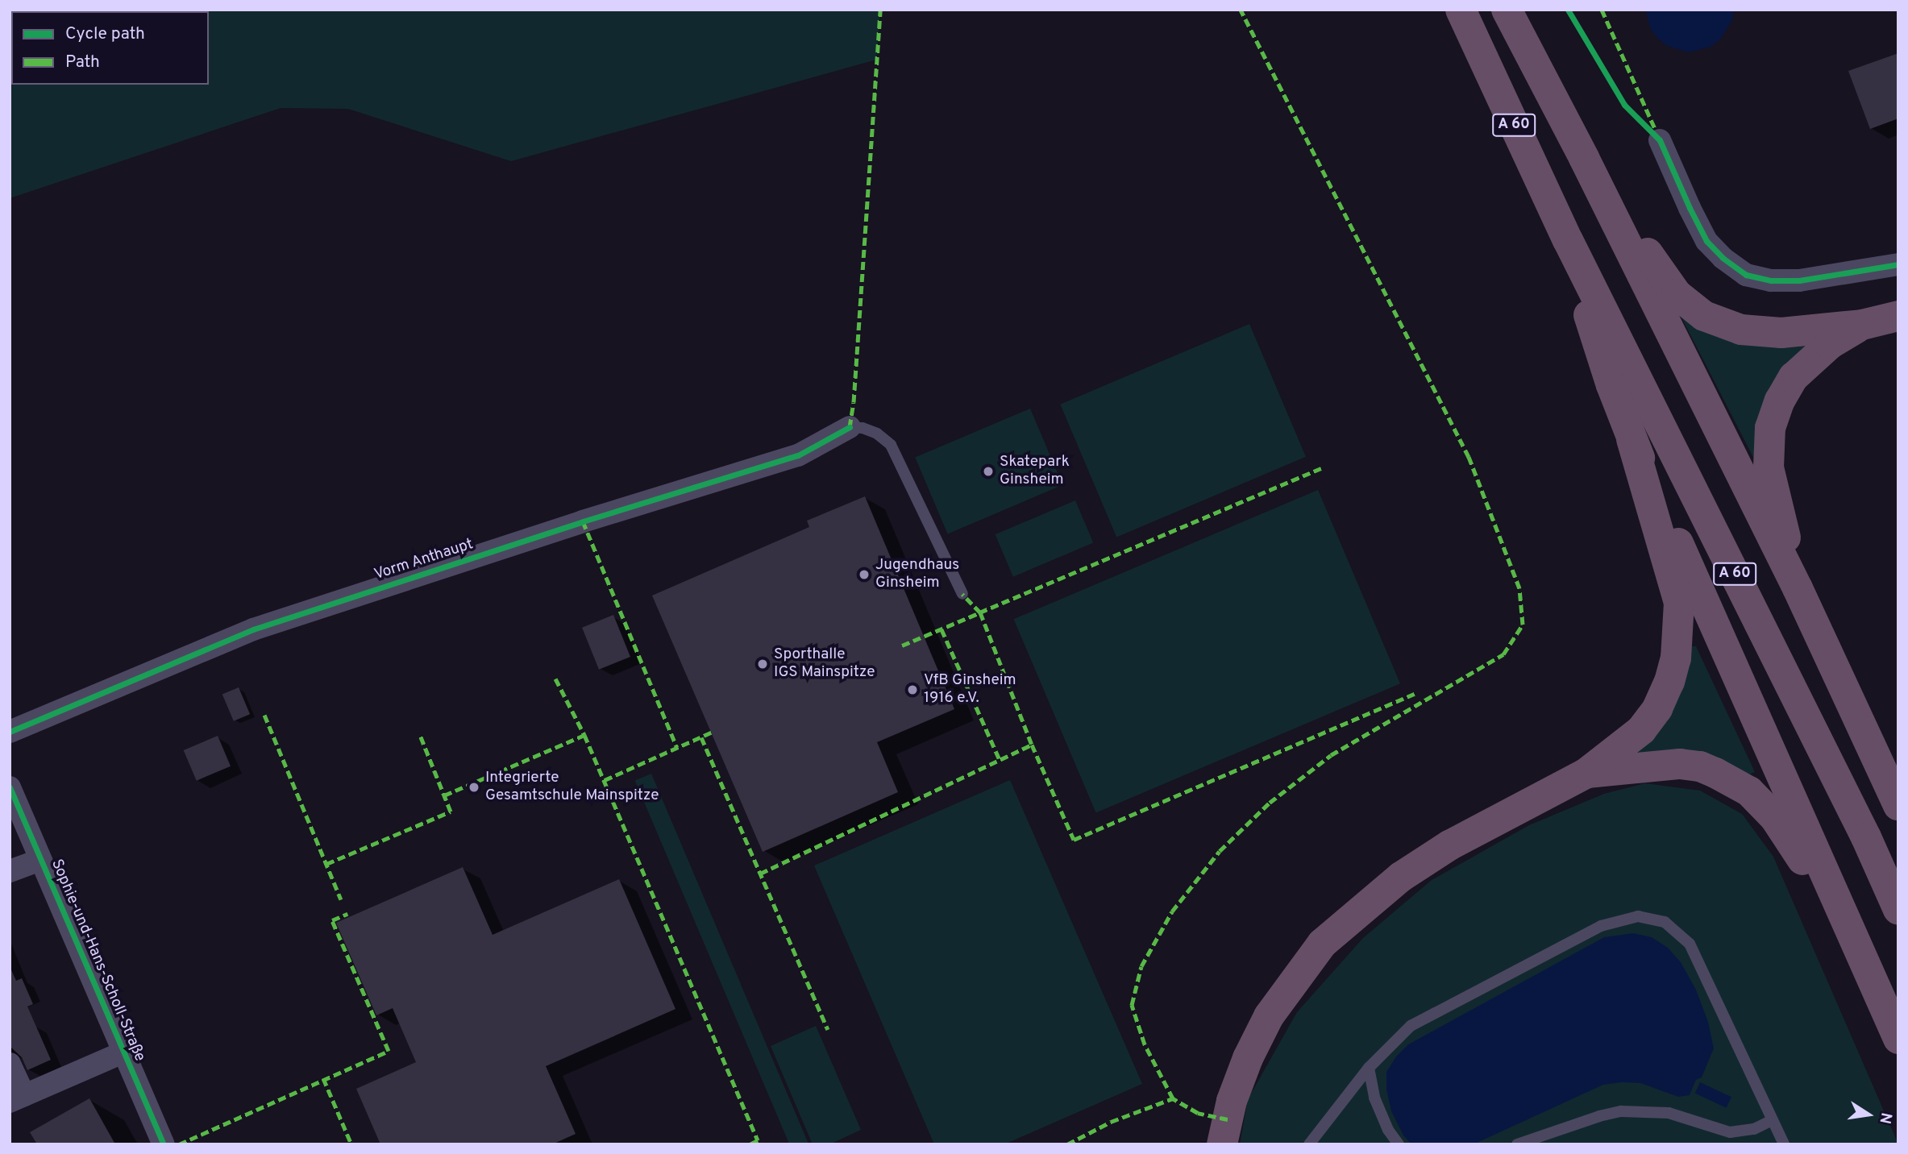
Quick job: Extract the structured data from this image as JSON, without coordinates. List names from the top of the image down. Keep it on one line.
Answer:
{"streets":{"highway":["A 60"],"street":["Vorm Anthaupt","Sophie-und-Hans-Scholl-Straße"]},"places":["Skatepark Ginsheim","Jugendhaus Ginsheim","Sporthalle IGS Mainspitze","VfB Ginsheim 1916 e.V.","Integrierte Gesamtschule Mainspitze"],"legend":["Cycle path","Path"],"north":"right"}
